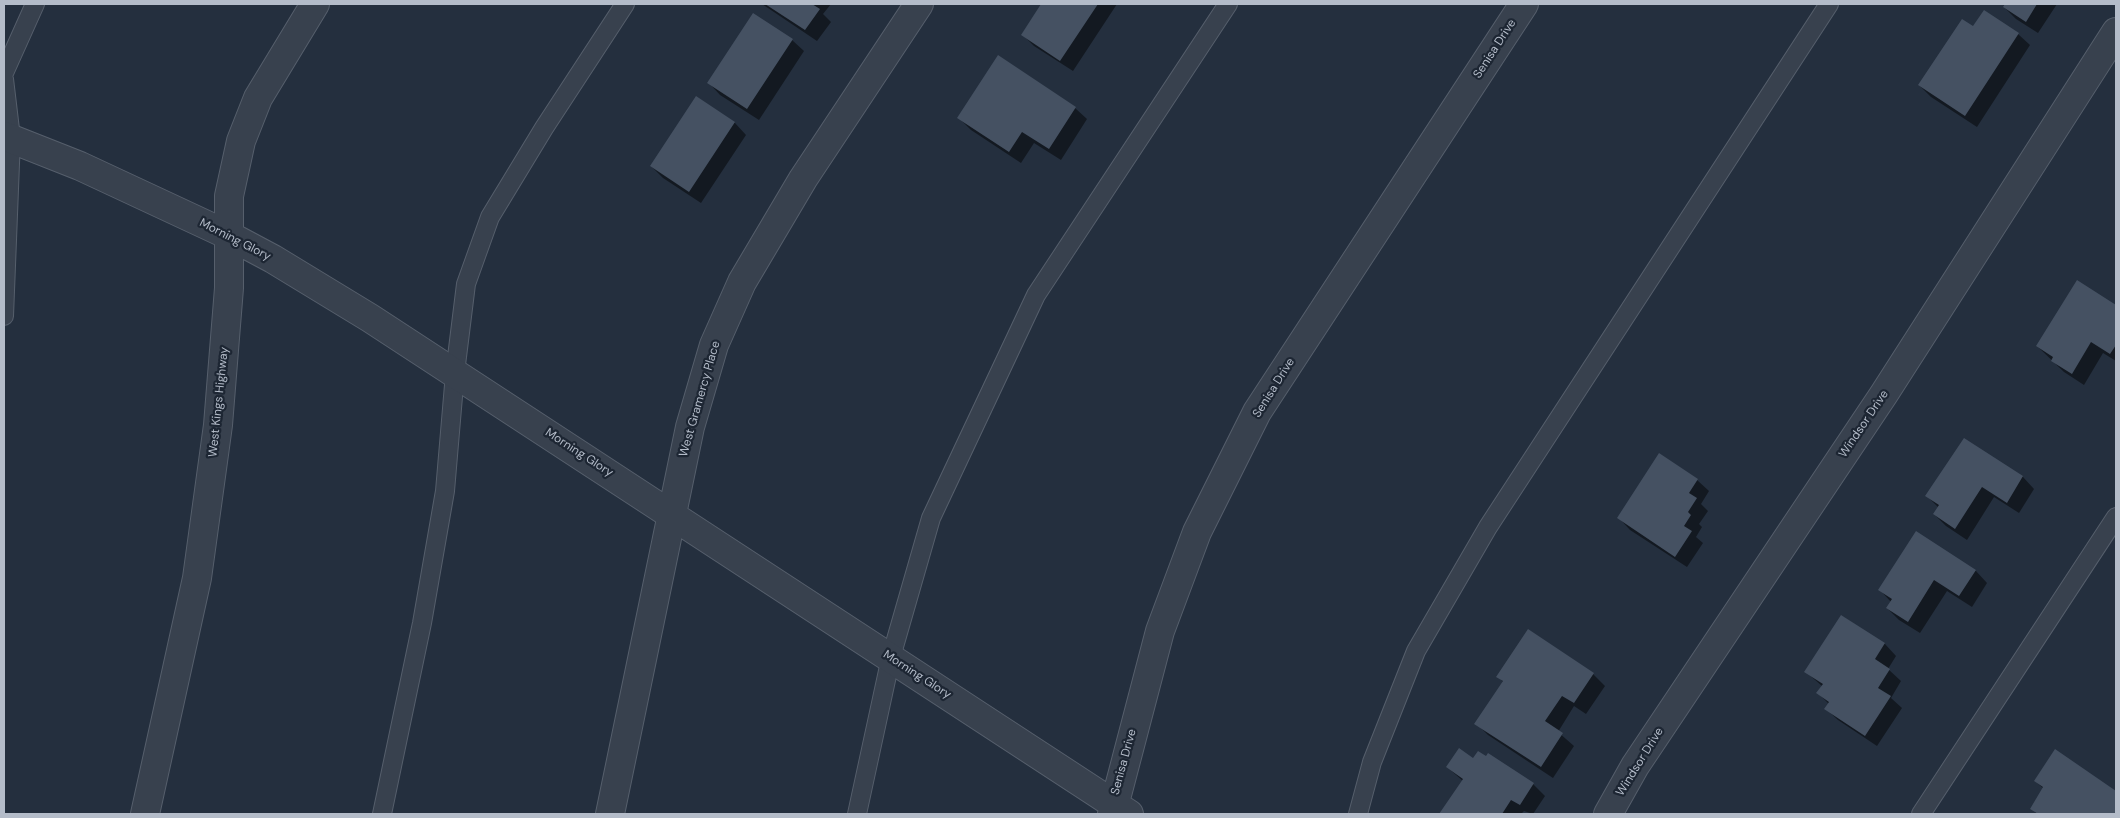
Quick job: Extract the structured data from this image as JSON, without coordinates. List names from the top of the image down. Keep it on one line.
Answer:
{"streets":{"street":["Senisa Drive","Morning Glory","West Gramercy Place","West Kings Highway","Windsor Drive"]},"crossings":[["Senisa Drive","Morning Glory"],["Morning Glory","West Gramercy Place"],["Morning Glory","West Kings Highway"]]}
